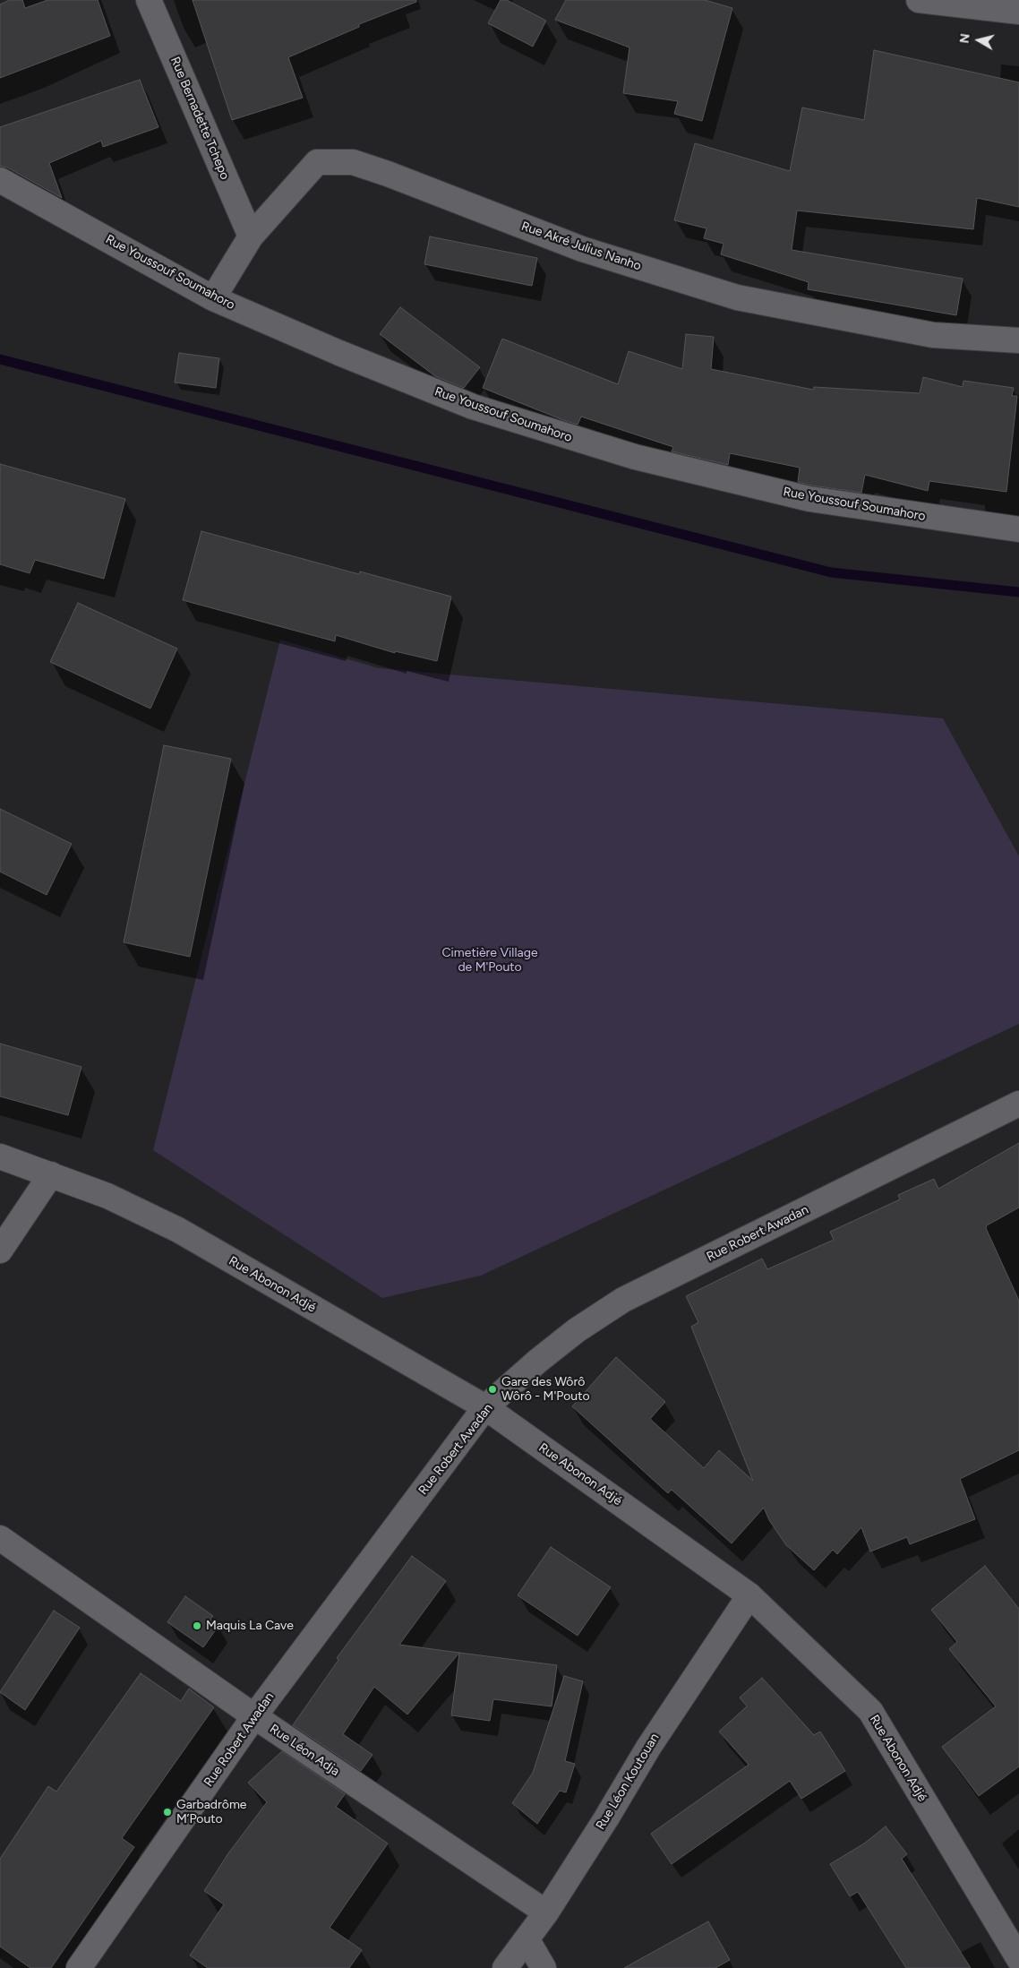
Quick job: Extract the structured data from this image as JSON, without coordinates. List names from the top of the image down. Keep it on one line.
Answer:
{"streets":{"street":["Rue Bernadette Tchepo","Rue Akré Julius Nanho","Rue Youssouf Soumahoro","Rue Robert Awadan","Rue Abonon Adjé","Rue Léon Adja","Rue Léon Koutouan"]},"crossings":[["Rue Bernadette Tchepo","Rue Akré Julius Nanho"],["Rue Akré Julius Nanho","Rue Youssouf Soumahoro"],["Rue Robert Awadan","Rue Abonon Adjé"],["Rue Robert Awadan","Rue Léon Adja"],["Rue Abonon Adjé","Rue Léon Koutouan"],["Rue Léon Adja","Rue Léon Koutouan"]],"parks":["Cimetière Village de M'Pouto"],"places":["Gare des Wôrô Wôrô - M'Pouto","Maquis La Cave","Garbadrôme M’Pouto"],"north":"left"}
